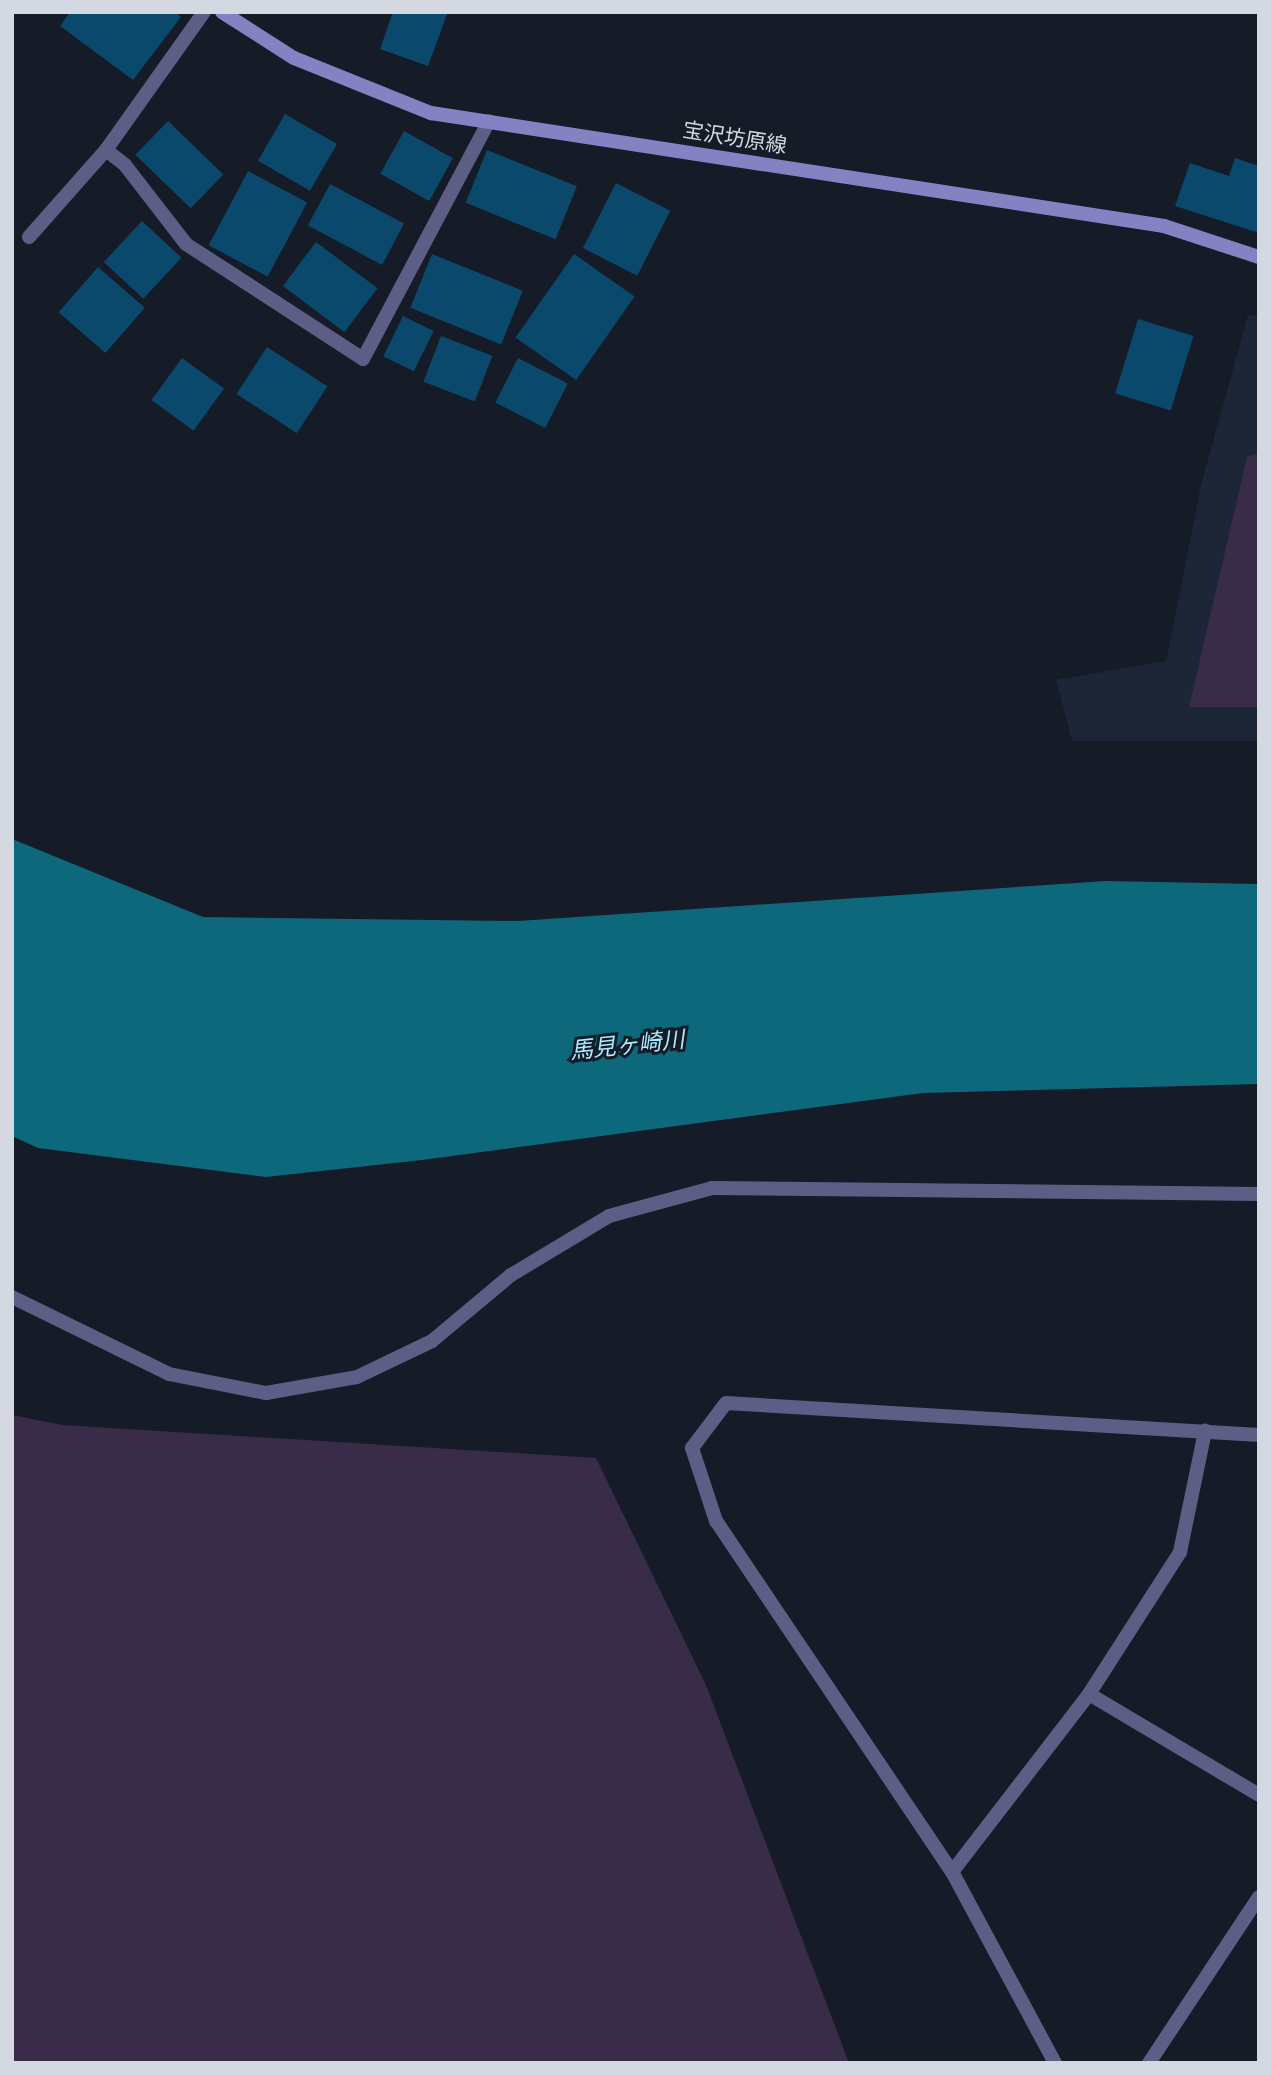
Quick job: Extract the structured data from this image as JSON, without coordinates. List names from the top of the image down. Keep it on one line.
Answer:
{"streets":{"main road":["宝沢坊原線"]},"water":["馬見ヶ崎川"]}
